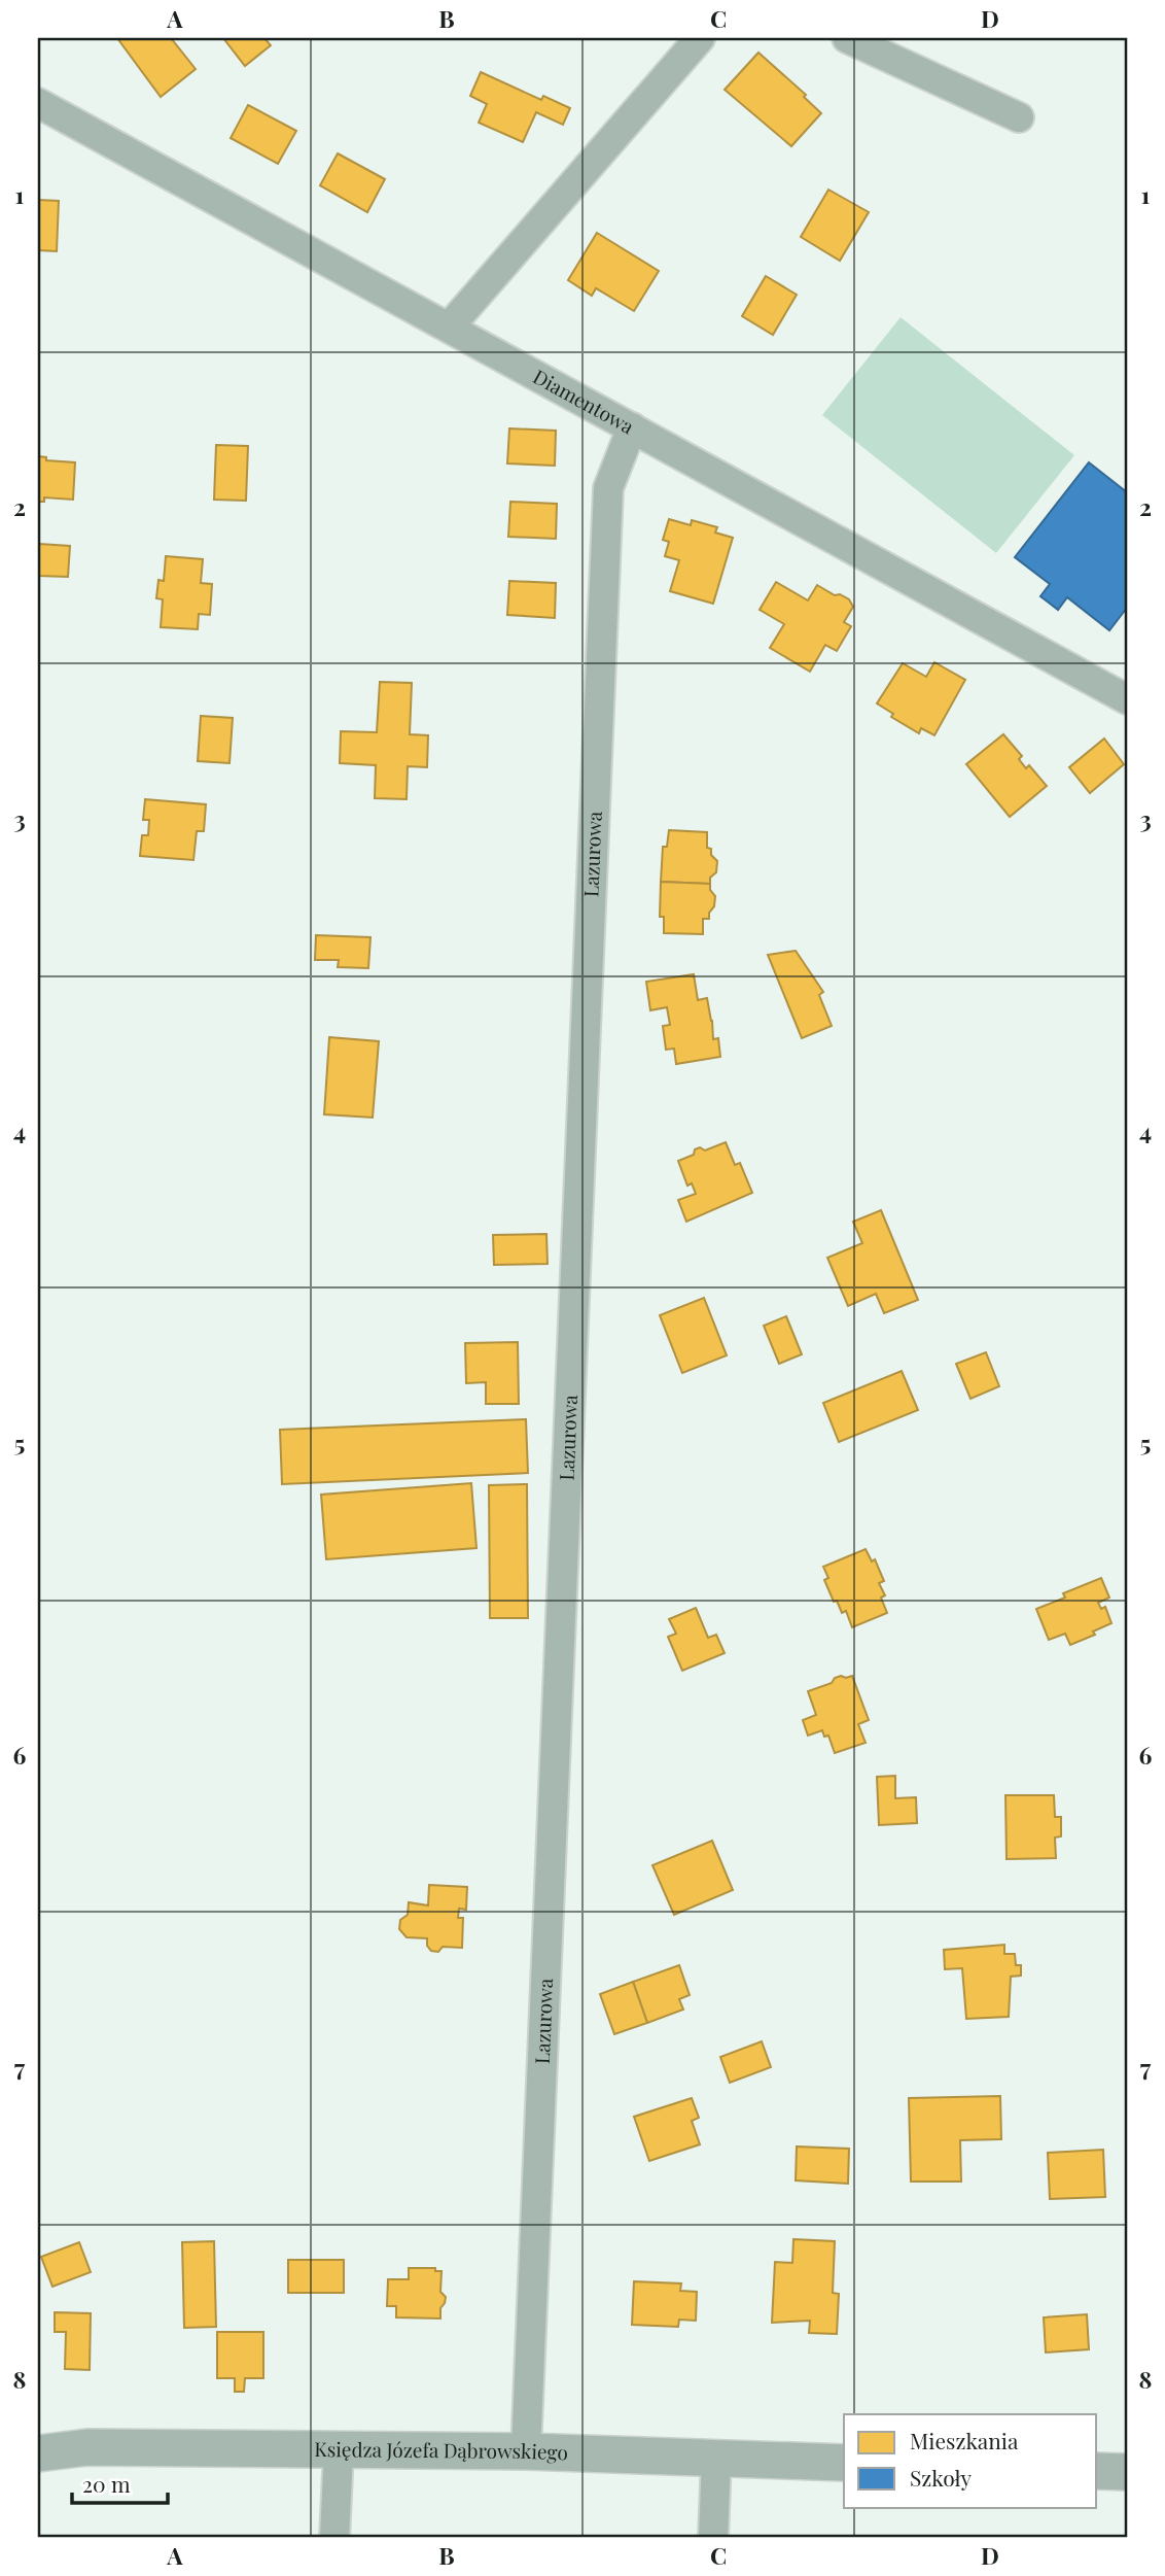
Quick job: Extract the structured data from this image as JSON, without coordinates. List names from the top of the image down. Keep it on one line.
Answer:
{"streets":{"street":["Diamentowa","Lazurowa","Księdza Józefa Dąbrowskiego"]},"crossings":[["Diamentowa","Lazurowa"],["Lazurowa","Księdza Józefa Dąbrowskiego"]],"legend":["Mieszkania","Szkoły"],"scale_bar":"20 m","grid":{"columns":["A","B","C","D"],"rows":["1","2","3","4","5","6","7","8"]}}
